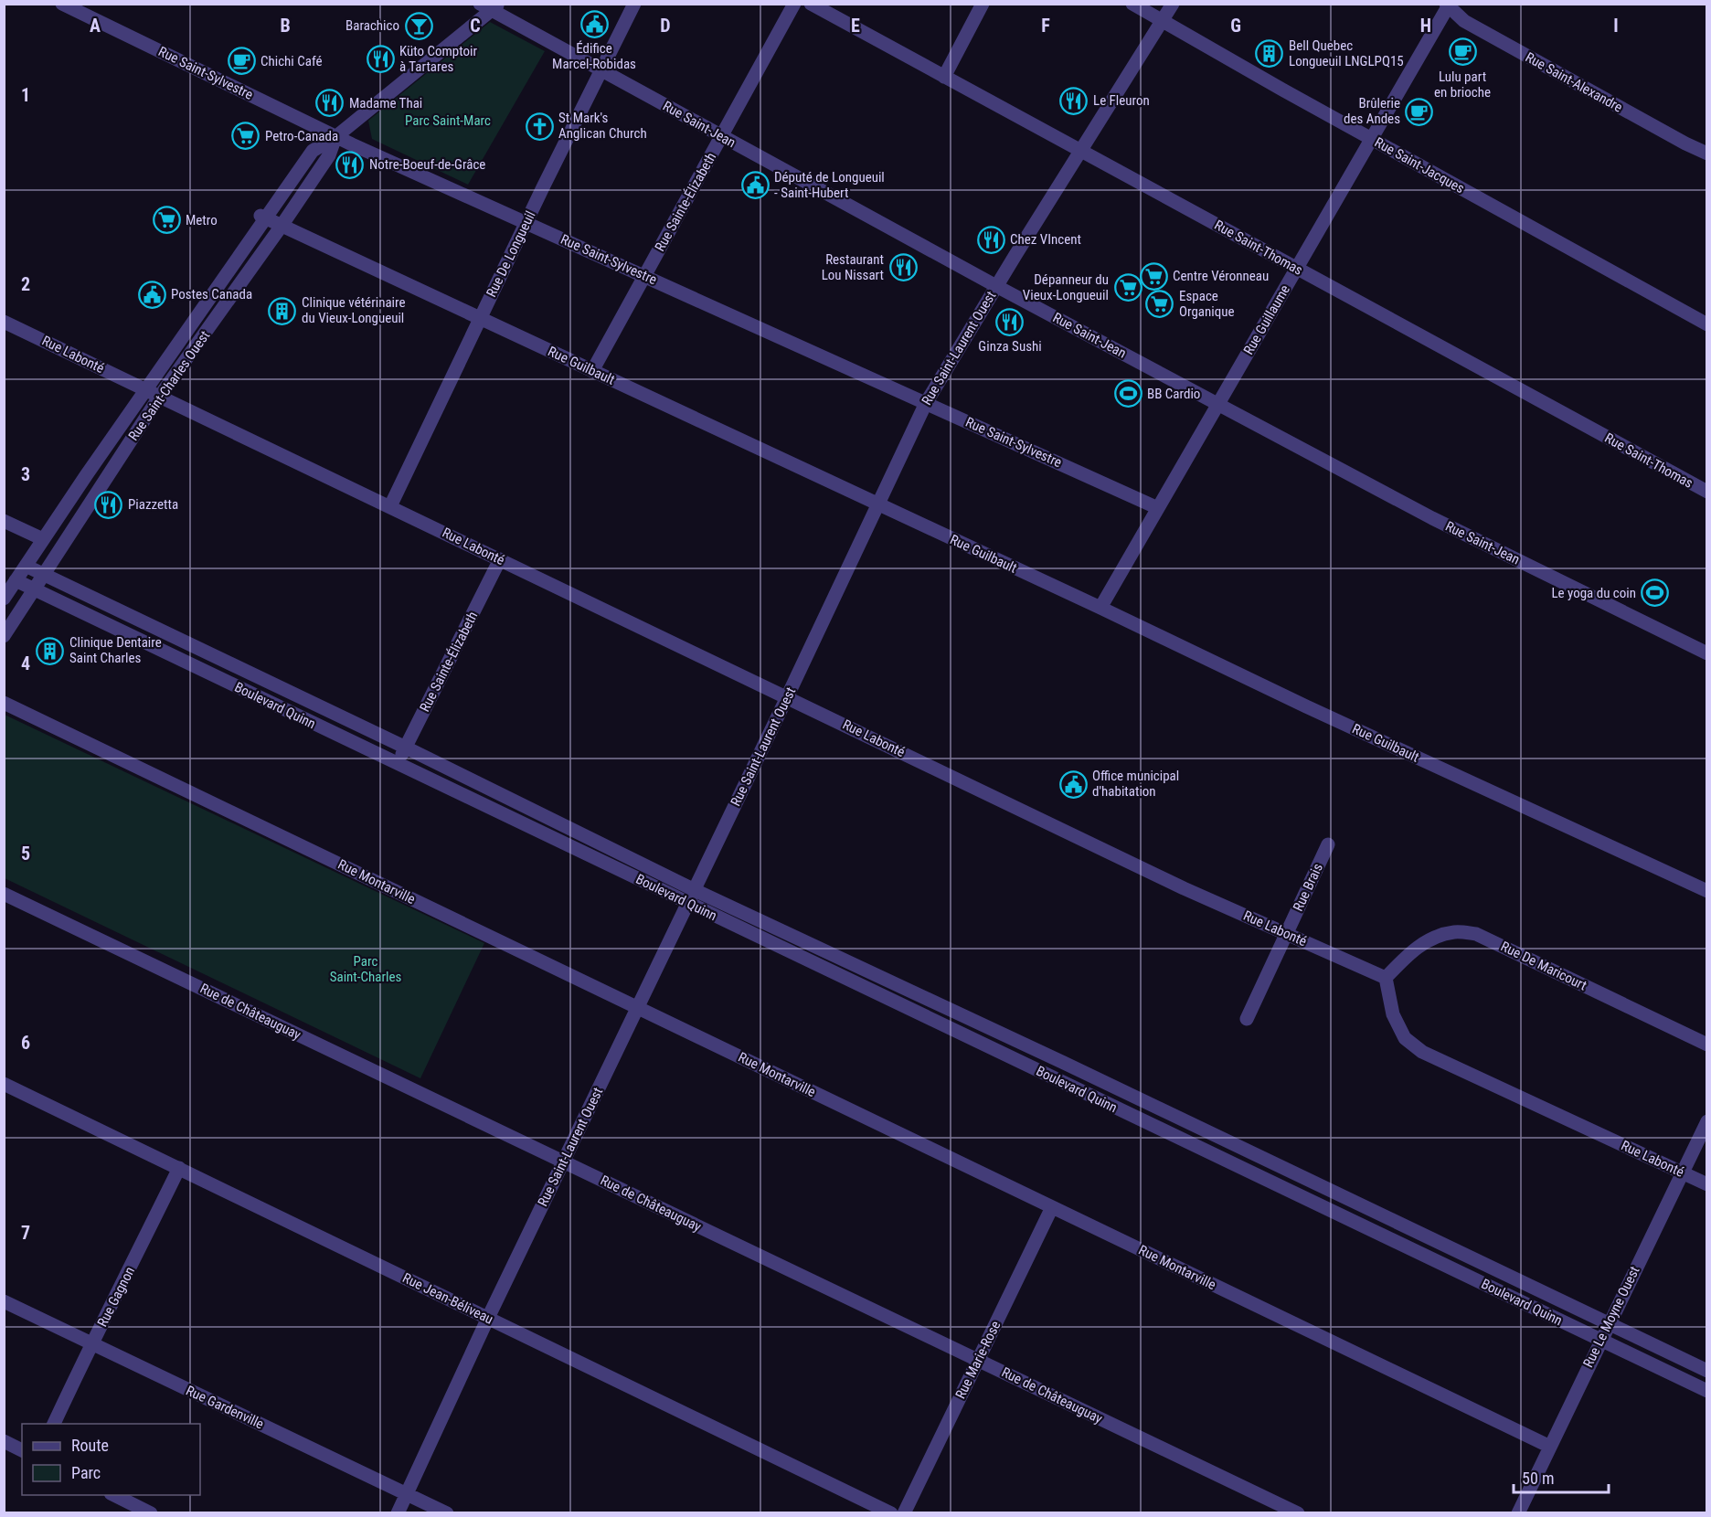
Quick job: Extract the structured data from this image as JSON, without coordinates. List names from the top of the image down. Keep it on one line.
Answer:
{"streets":{"street":["Rue Saint-Sylvestre","Rue Saint-Alexandre","Rue Saint-Jean","Rue Saint-Jacques","Rue Sainte-Élizabeth","Rue Saint-Thomas","Rue De Longueuil","Rue Guillaume","Rue Saint-Laurent Ouest","Rue Labonté","Rue Guilbault","Rue Saint-Charles Ouest","Boulevard Quinn","Rue Montarville","Rue Brais","Rue De Maricourt","Rue de Châteauguay","Rue Gagnon","Rue Jean-Béliveau","Rue Le Moyne Ouest","Rue Marie-Rose","Rue Gardenville"]},"crossings":[["Rue Saint-Sylvestre","Rue Sainte-Élizabeth"],["Rue Saint-Sylvestre","Rue De Longueuil"],["Rue Saint-Sylvestre","Rue Guillaume"],["Rue Saint-Sylvestre","Rue Saint-Laurent Ouest"],["Rue Saint-Sylvestre","Rue Saint-Charles Ouest"],["Rue Saint-Alexandre","Rue Guillaume"],["Rue Saint-Jean","Rue Sainte-Élizabeth"],["Rue Saint-Jean","Rue De Longueuil"],["Rue Saint-Jean","Rue Guillaume"],["Rue Saint-Jean","Rue Saint-Laurent Ouest"],["Rue Saint-Jean","Rue Saint-Charles Ouest"],["Rue Saint-Jacques","Rue Guillaume"],["Rue Saint-Jacques","Rue Saint-Laurent Ouest"],["Rue Sainte-Élizabeth","Rue Labonté"],["Rue Sainte-Élizabeth","Rue Guilbault"],["Rue Sainte-Élizabeth","Boulevard Quinn"],["Rue Saint-Thomas","Rue Guillaume"],["Rue Saint-Thomas","Rue Saint-Laurent Ouest"],["Rue De Longueuil","Rue Labonté"],["Rue De Longueuil","Rue Guilbault"],["Rue Guillaume","Rue Guilbault"],["Rue Saint-Laurent Ouest","Rue Labonté"],["Rue Saint-Laurent Ouest","Rue Guilbault"],["Rue Saint-Laurent Ouest","Boulevard Quinn"],["Rue Saint-Laurent Ouest","Rue Montarville"],["Rue Saint-Laurent Ouest","Rue de Châteauguay"],["Rue Saint-Laurent Ouest","Rue Jean-Béliveau"],["Rue Saint-Laurent Ouest","Rue Gardenville"],["Rue Labonté","Rue Saint-Charles Ouest"],["Rue Labonté","Rue Brais"],["Rue Labonté","Rue De Maricourt"],["Rue Labonté","Rue Le Moyne Ouest"],["Rue Guilbault","Rue Saint-Charles Ouest"],["Rue Saint-Charles Ouest","Boulevard Quinn"],["Boulevard Quinn","Rue Le Moyne Ouest"],["Rue Montarville","Rue Le Moyne Ouest"],["Rue Montarville","Rue Marie-Rose"],["Rue de Châteauguay","Rue Marie-Rose"],["Rue Gagnon","Rue Jean-Béliveau"],["Rue Gagnon","Rue Gardenville"]],"parks":["Parc Saint-Marc","Parc Saint-Charles"],"places":{"public building":["Édifice Marcel-Robidas","Député de Longueuil - Saint-Hubert","Postes Canada","Office municipal d'habitation"],"bar":["Barachico"],"cafe":["Lulu part en brioche","Chichi Café","Brûlerie des Andes"],"building":["Bell Quebec Longueuil LNGLPQ15","Clinique vétérinaire du Vieux-Longueuil","Clinique Dentaire Saint Charles"],"restaurant":["Küto Comptoir à Tartares","Le Fleuron","Madame Thai","Notre-Boeuf-de-Grâce","Chez VIncent","Restaurant Lou Nissart","Ginza Sushi","Piazzetta"],"church":["St Mark's Anglican Church"],"supermarket":["Petro-Canada","Metro","Centre Véronneau","Dépanneur du Vieux-Longueuil","Espace Organique"],"sports":["BB Cardio","Le yoga du coin"]},"legend":["Route","Parc"],"scale_bar":"50 m","grid":{"columns":["A","B","C","D","E","F","G","H","I"],"rows":["1","2","3","4","5","6","7"]}}
